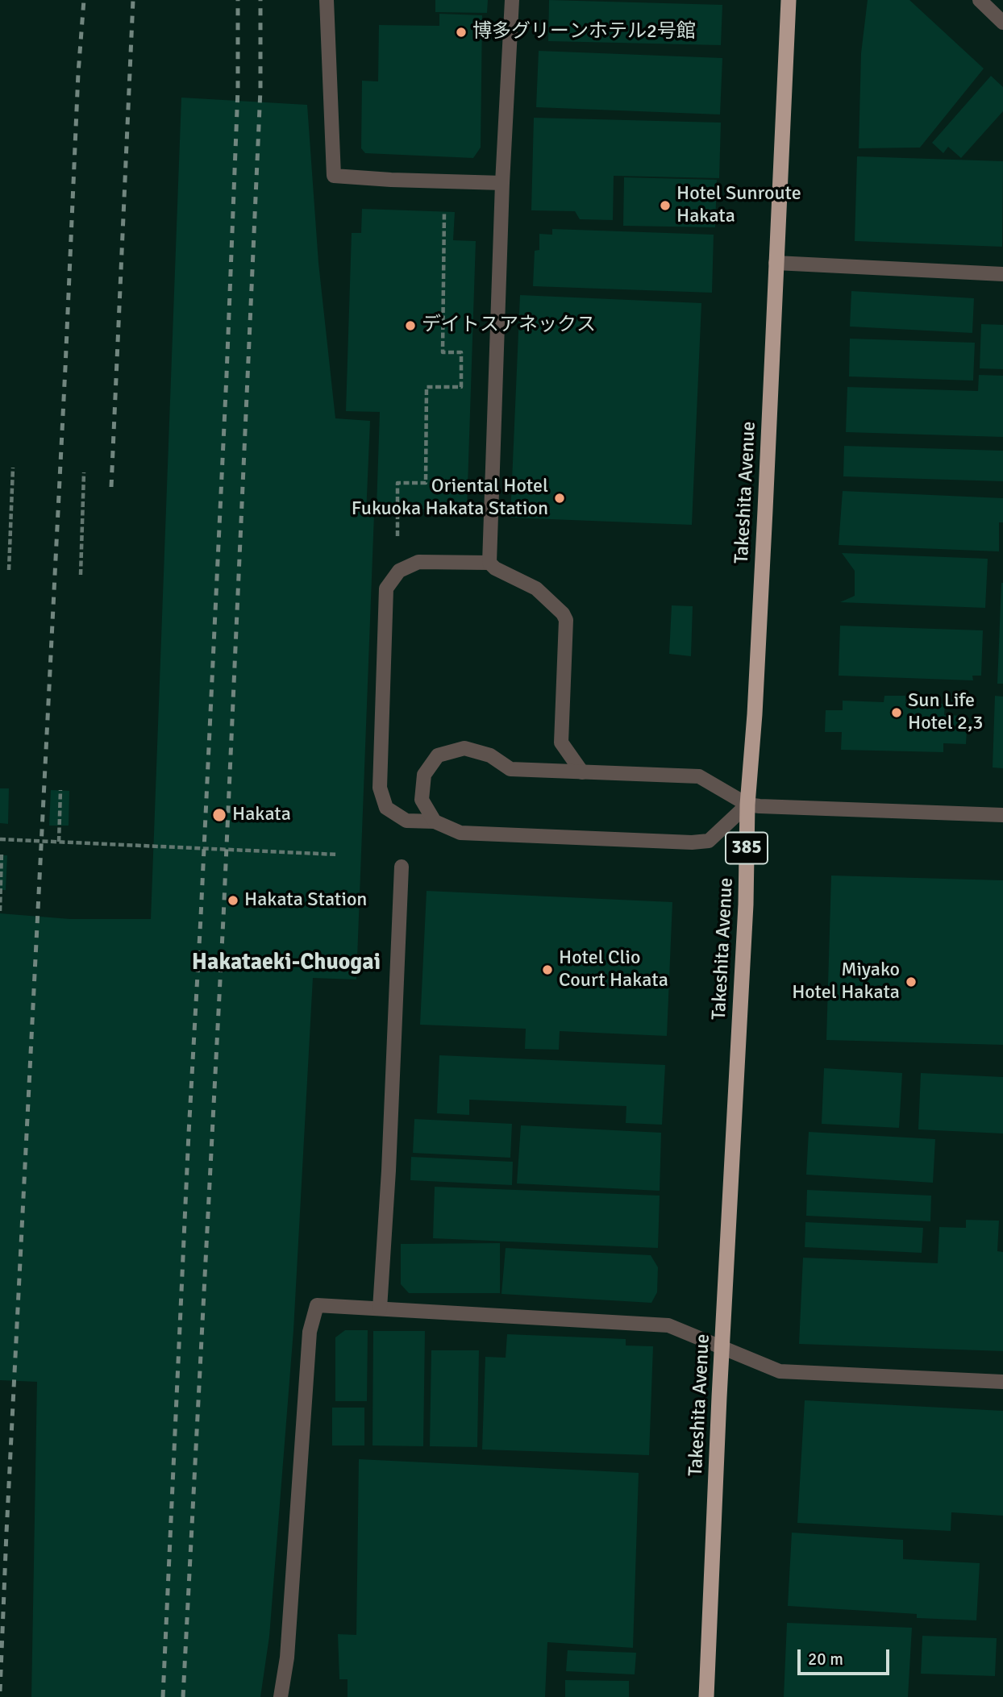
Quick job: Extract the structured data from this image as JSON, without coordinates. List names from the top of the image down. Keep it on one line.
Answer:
{"streets":{"highway":["Takeshita Avenue","385"]},"districts":["Hakataeki-Chuogai"],"places":["博多グリーンホテル2号館","Hotel Sunroute Hakata","デイトスアネックス","Oriental Hotel Fukuoka Hakata Station","Sun Life Hotel 2,3","Hakata","Hakata Station","Hotel Clio Court Hakata","Miyako Hotel Hakata"],"scale_bar":"20 m"}
